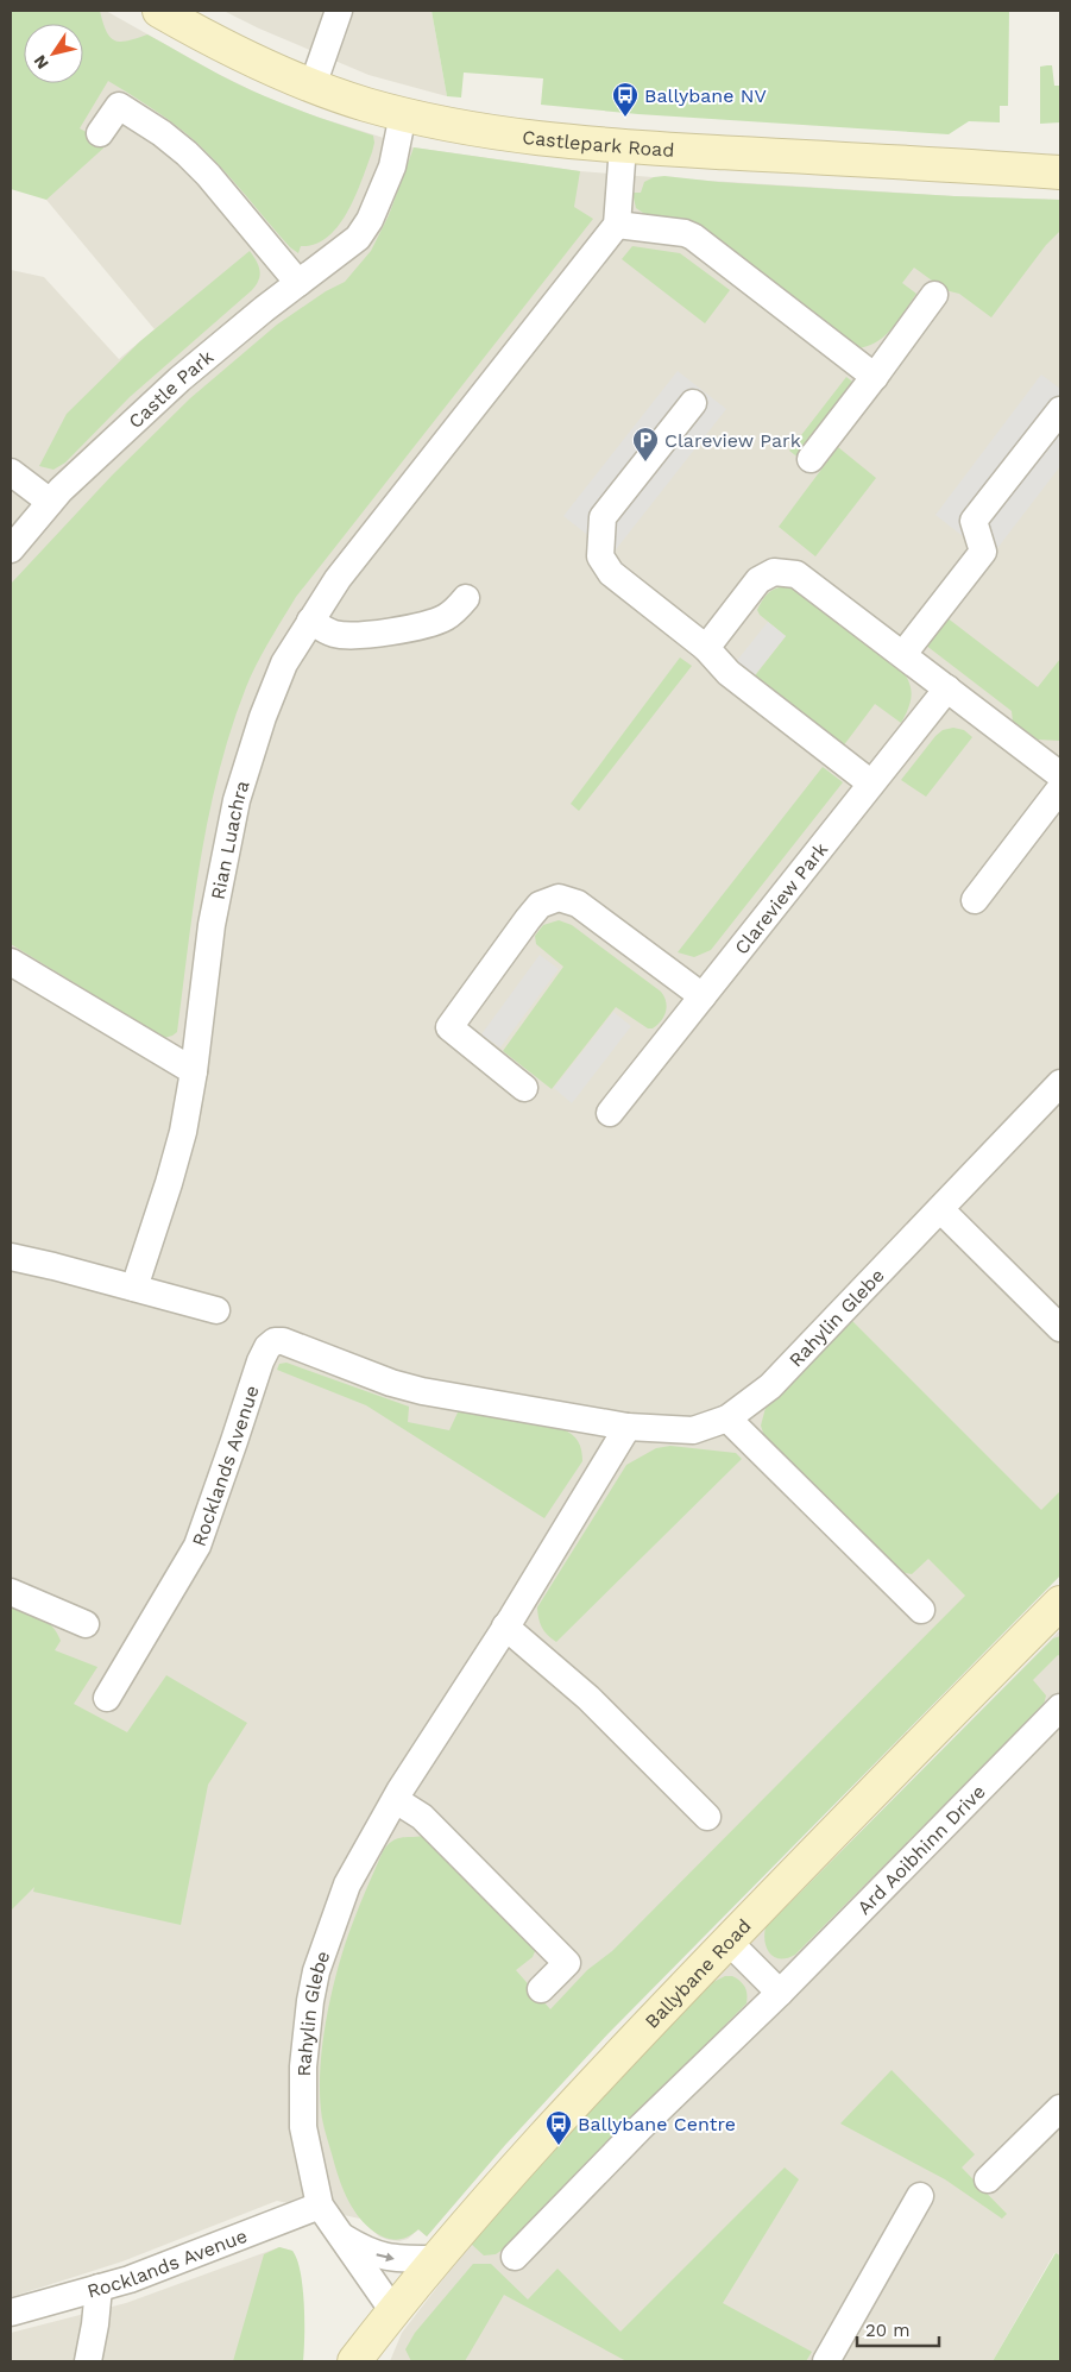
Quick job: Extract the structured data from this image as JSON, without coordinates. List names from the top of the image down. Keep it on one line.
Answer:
{"streets":{"main road":["Castlepark Road","Ballybane Road"],"street":["Castle Park","Rian Luachra","Clareview Park","Rahylin Glebe","Rocklands Avenue","Ard Aoibhinn Drive"]},"crossings":[["Castlepark Road","Castle Park"],["Rahylin Glebe","Rocklands Avenue"],["Rahylin Glebe","Ballybane Road"]],"places":{"bus stop":["Ballybane NV","Ballybane Centre"],"parking":["Clareview Park"]},"scale_bar":"20 m","north":"bottom left"}
